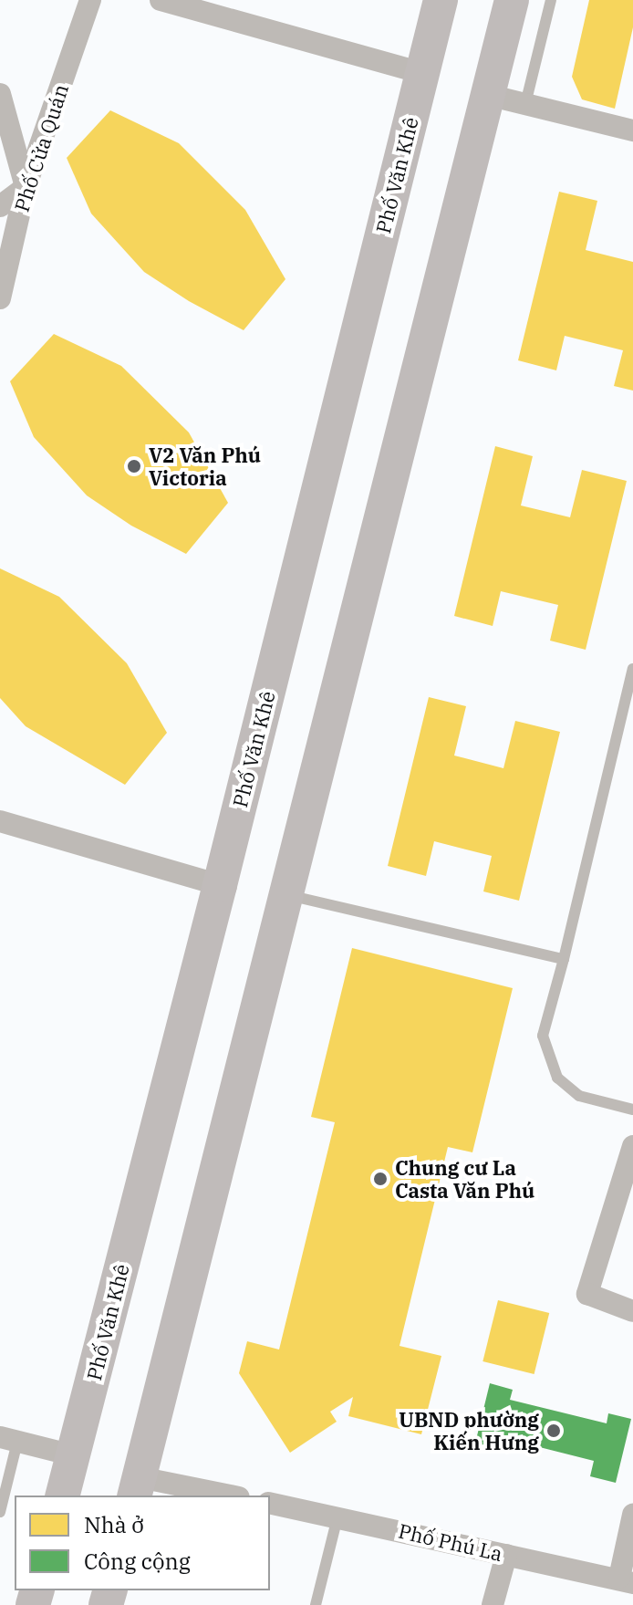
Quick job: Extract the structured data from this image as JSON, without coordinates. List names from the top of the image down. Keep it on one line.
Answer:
{"streets":{"main road":["Phố Văn Khê"],"street":["Phố Cửa Quán","Phố Phú La"]},"places":["V2 Văn Phú Victoria","Chung cư La Casta Văn Phú","UBND phường Kiến Hưng"],"legend":["Nhà ở","Công cộng"]}
